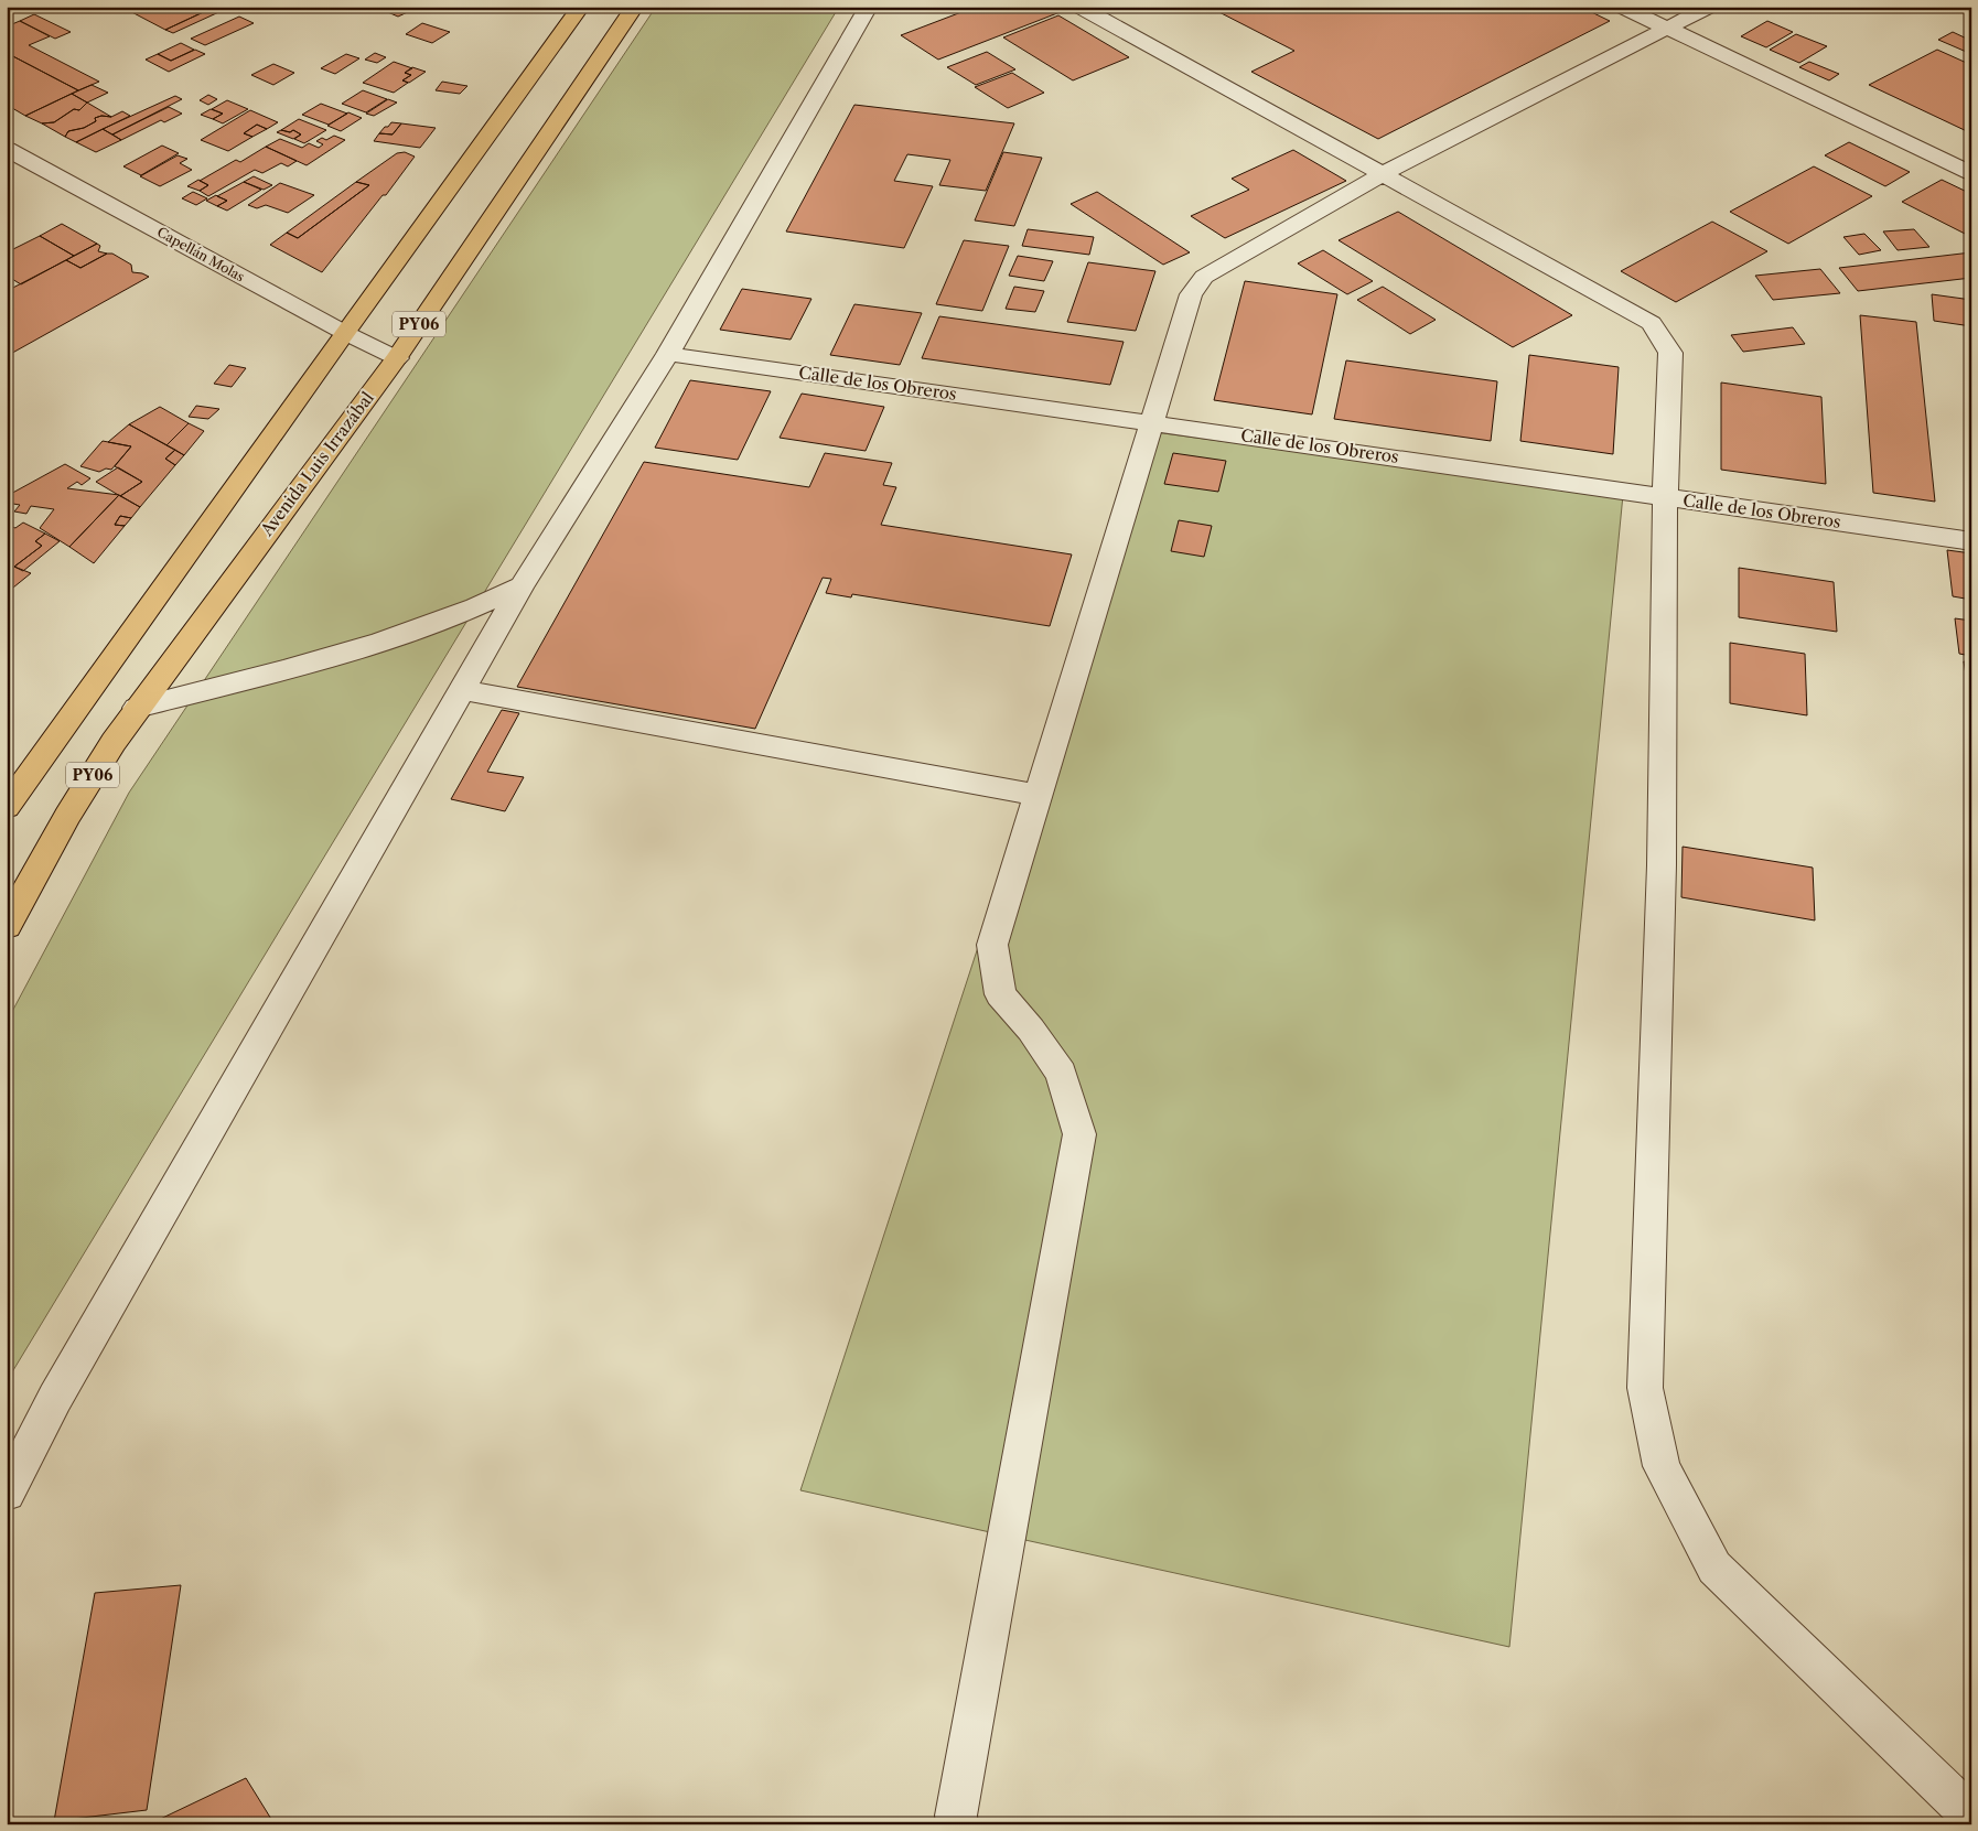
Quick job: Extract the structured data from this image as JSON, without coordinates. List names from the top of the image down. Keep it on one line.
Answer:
{"streets":{"highway":["PY06","Avenida Luis Irrazábal"],"street":["Capellán Molas","Calle de los Obreros"]},"crossings":[["Capellán Molas","PY06"],["Capellán Molas","Avenida Luis Irrazábal"]]}
